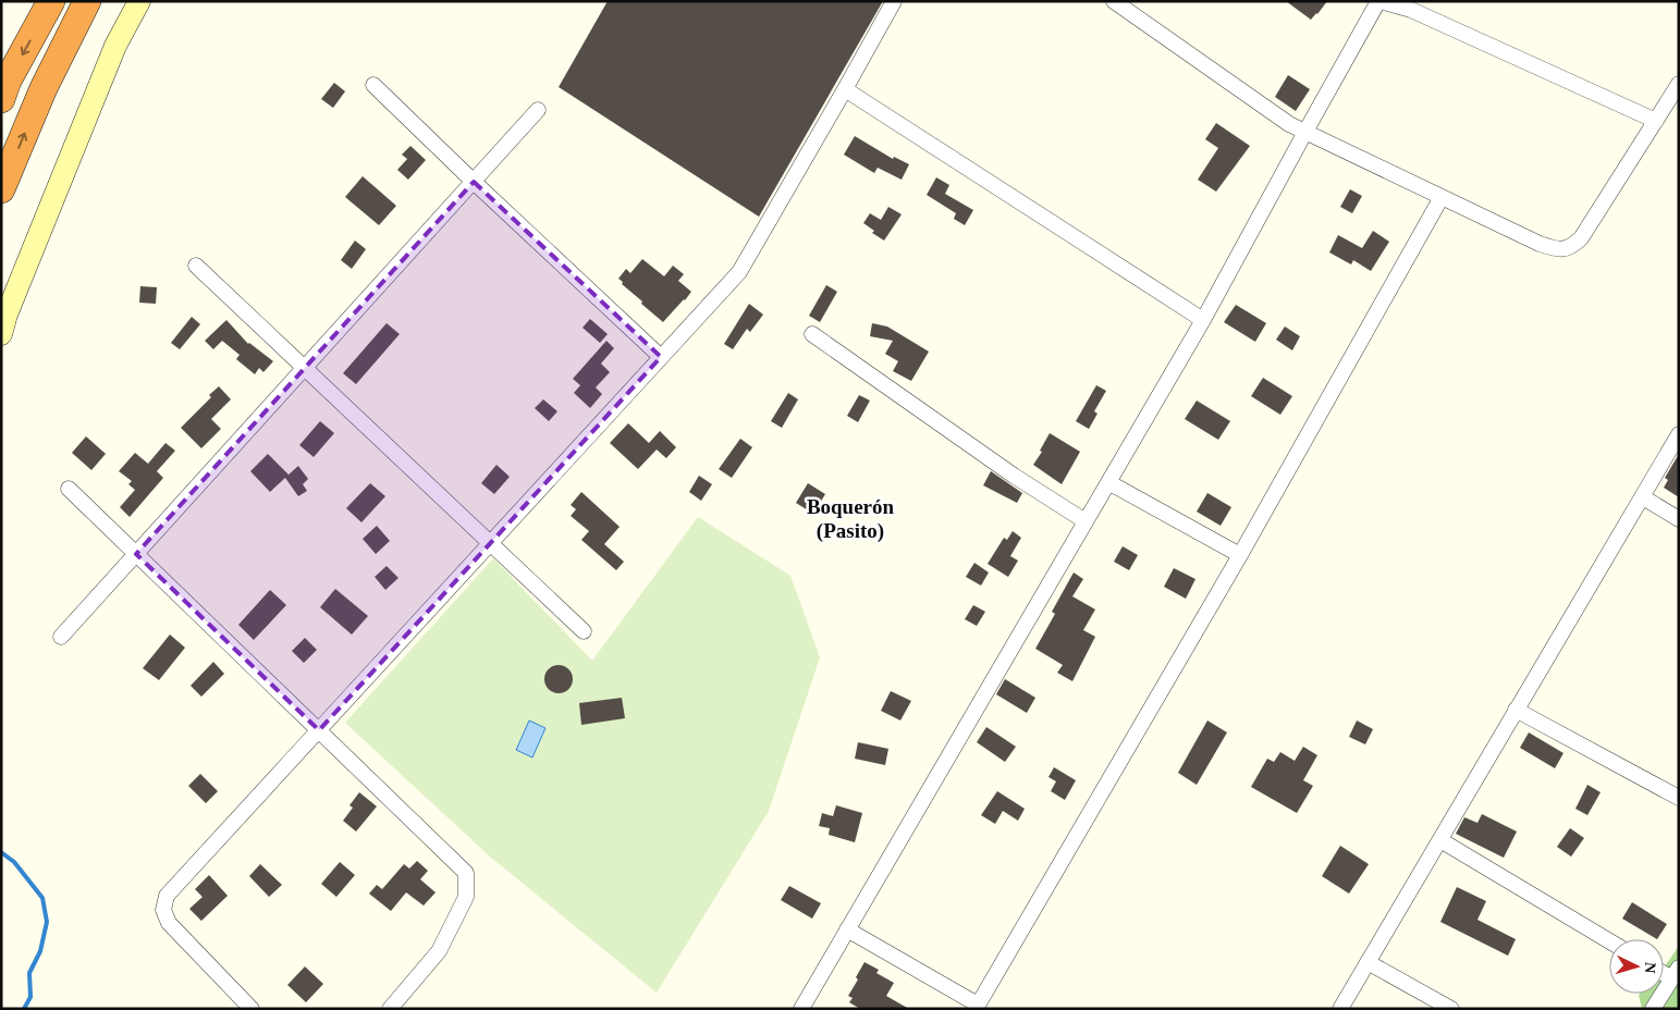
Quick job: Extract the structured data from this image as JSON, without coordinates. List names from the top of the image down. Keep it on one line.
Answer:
{"districts":["Boquerón (Pasito)"],"north":"right"}
